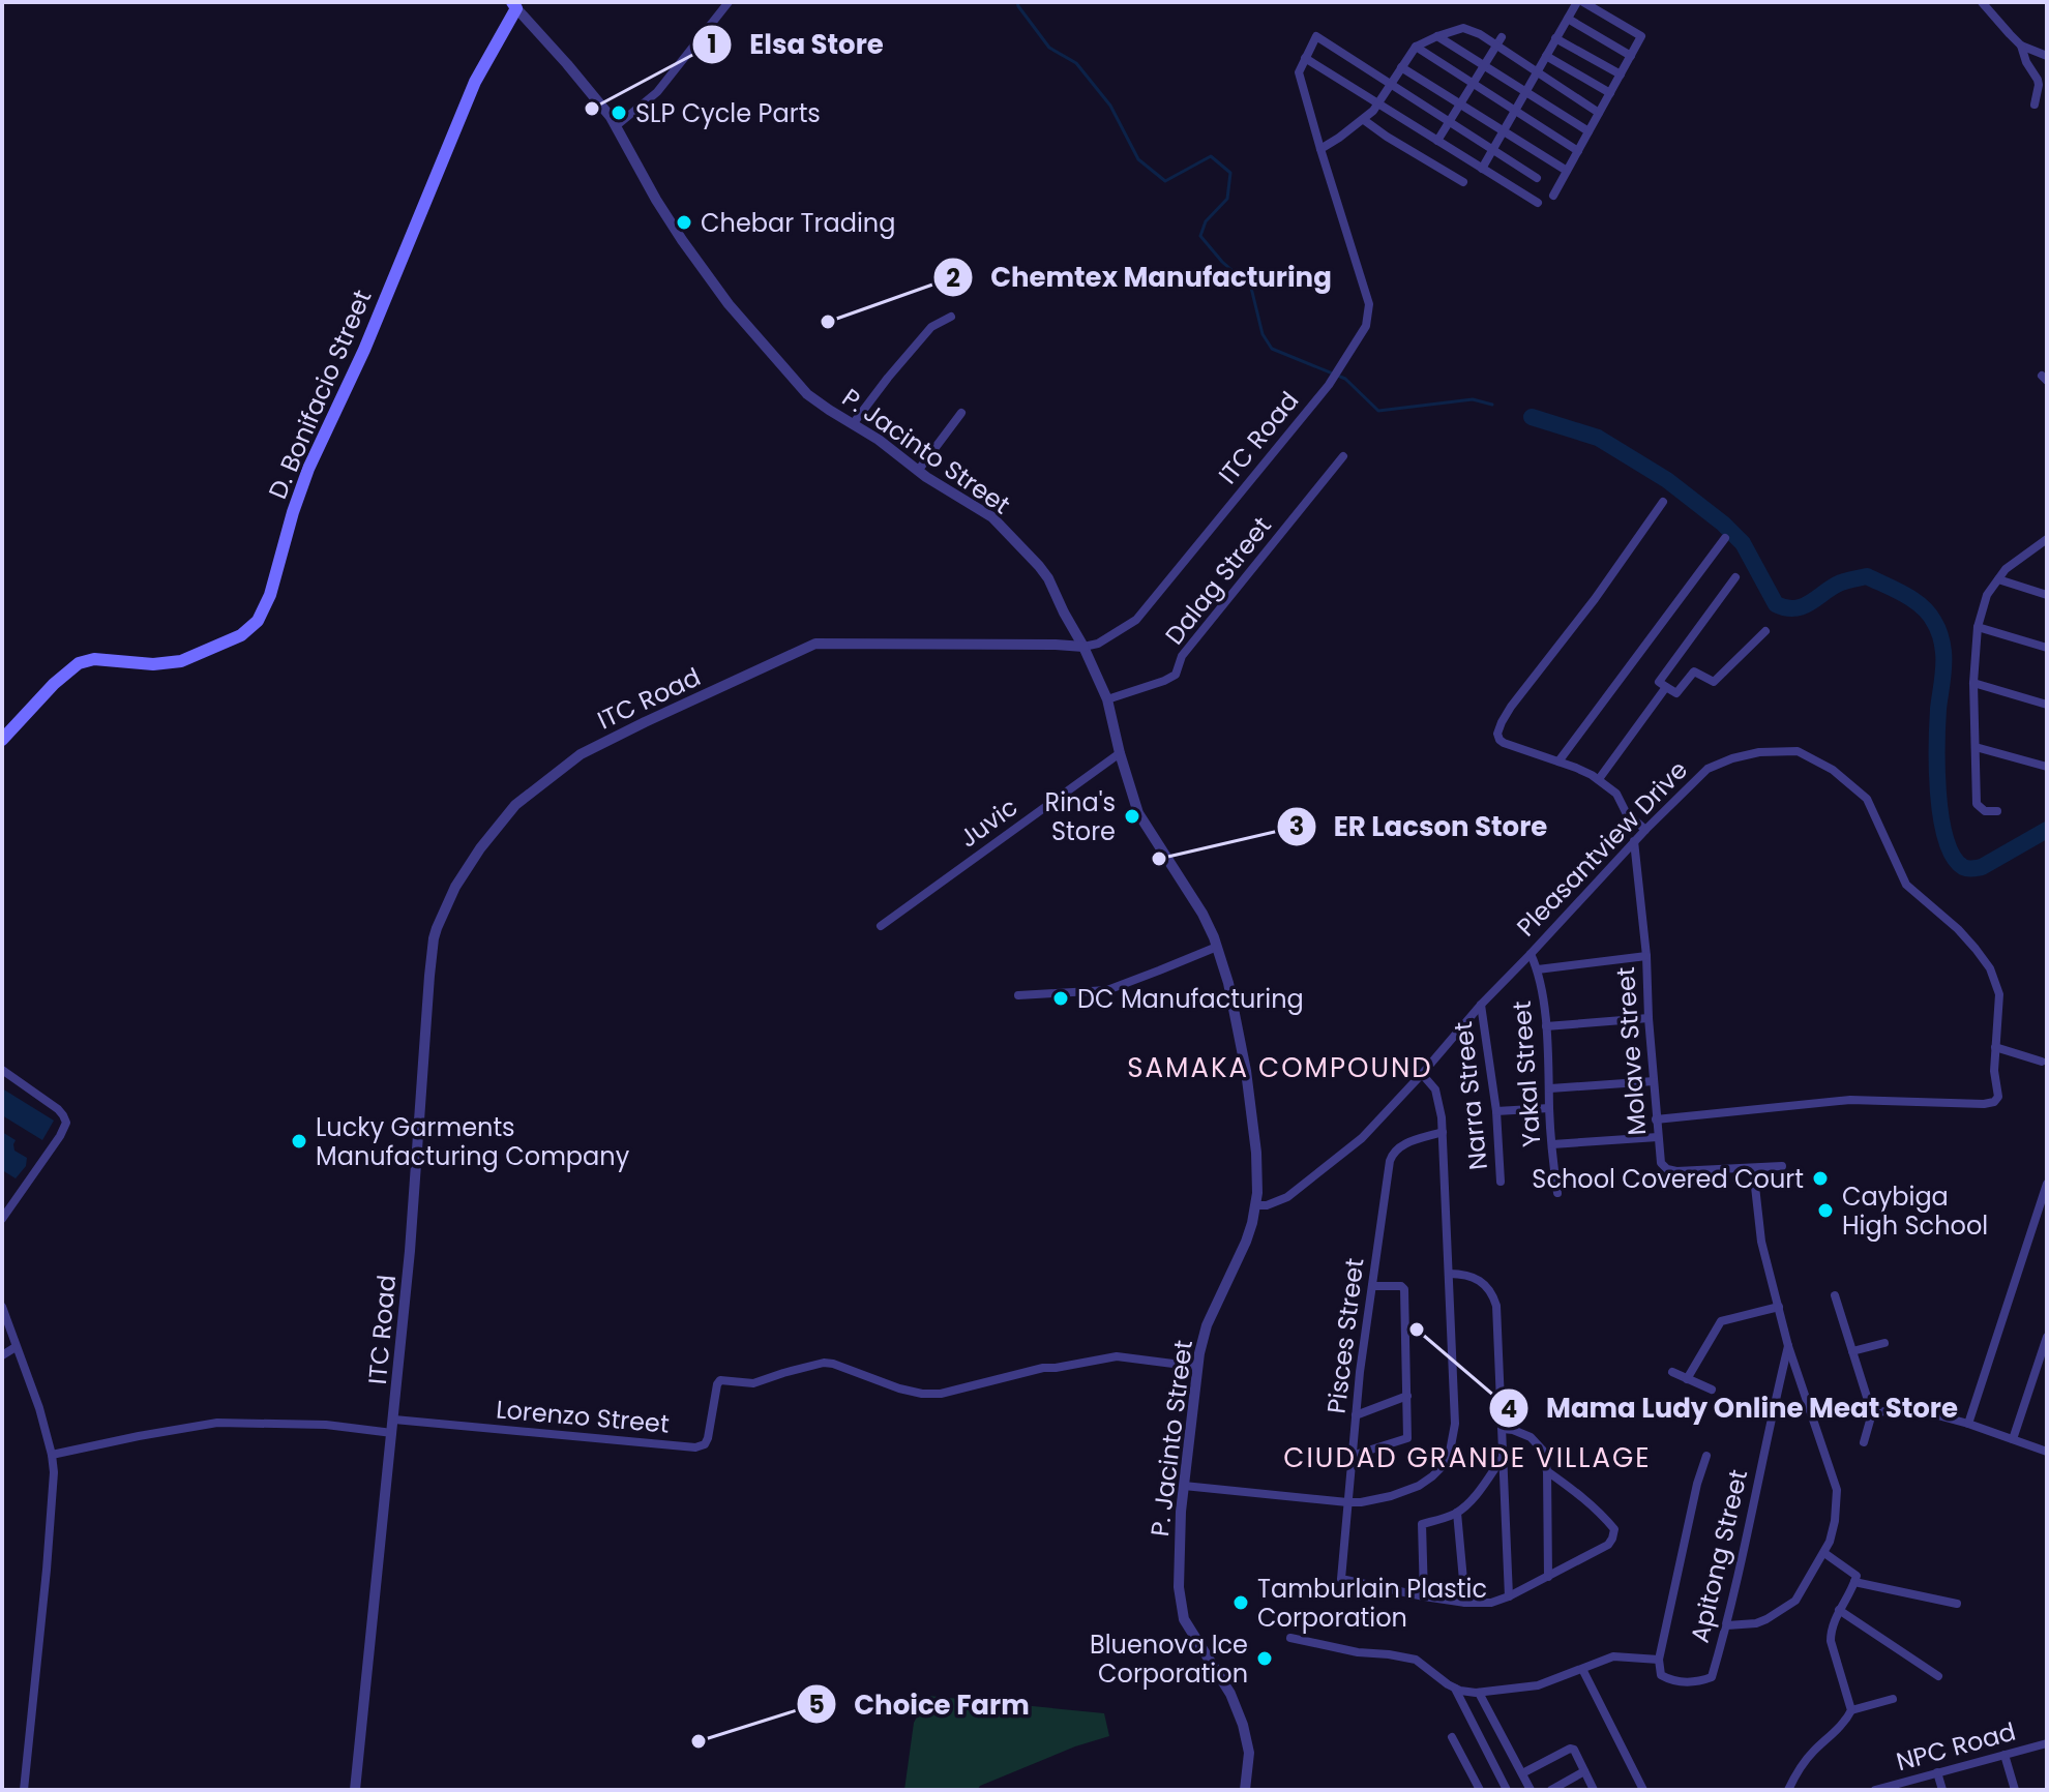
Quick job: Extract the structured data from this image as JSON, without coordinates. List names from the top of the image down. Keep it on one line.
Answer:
{"streets":{"main road":["D. Bonifacio Street"],"street":["ITC Road","P. Jacinto Street","Dalag Street","Juvic","Pleasantview Drive","Molave Street","Yakal Street","Narra Street","Pisces Street","Lorenzo Street","Apitong Street","NPC Road"]},"crossings":[["D. Bonifacio Street","P. Jacinto Street"],["ITC Road","P. Jacinto Street"],["ITC Road","Lorenzo Street"],["P. Jacinto Street","Dalag Street"],["P. Jacinto Street","Juvic"],["P. Jacinto Street","Pleasantview Drive"],["P. Jacinto Street","Lorenzo Street"],["Pleasantview Drive","Molave Street"],["Pleasantview Drive","Yakal Street"],["Pleasantview Drive","Narra Street"]],"districts":["SAMAKA COMPOUND","CIUDAD GRANDE VILLAGE"],"places":["Elsa Store","SLP Cycle Parts","Chebar Trading","Chemtex Manufacturing","Rina's Store","ER Lacson Store","DC Manufacturing","Lucky Garments Manufacturing Company","School Covered Court","Caybiga High School","Mama Ludy Online Meat Store","Tamburlain Plastic Corporation","Bluenova Ice Corporation","Choice Farm"]}
